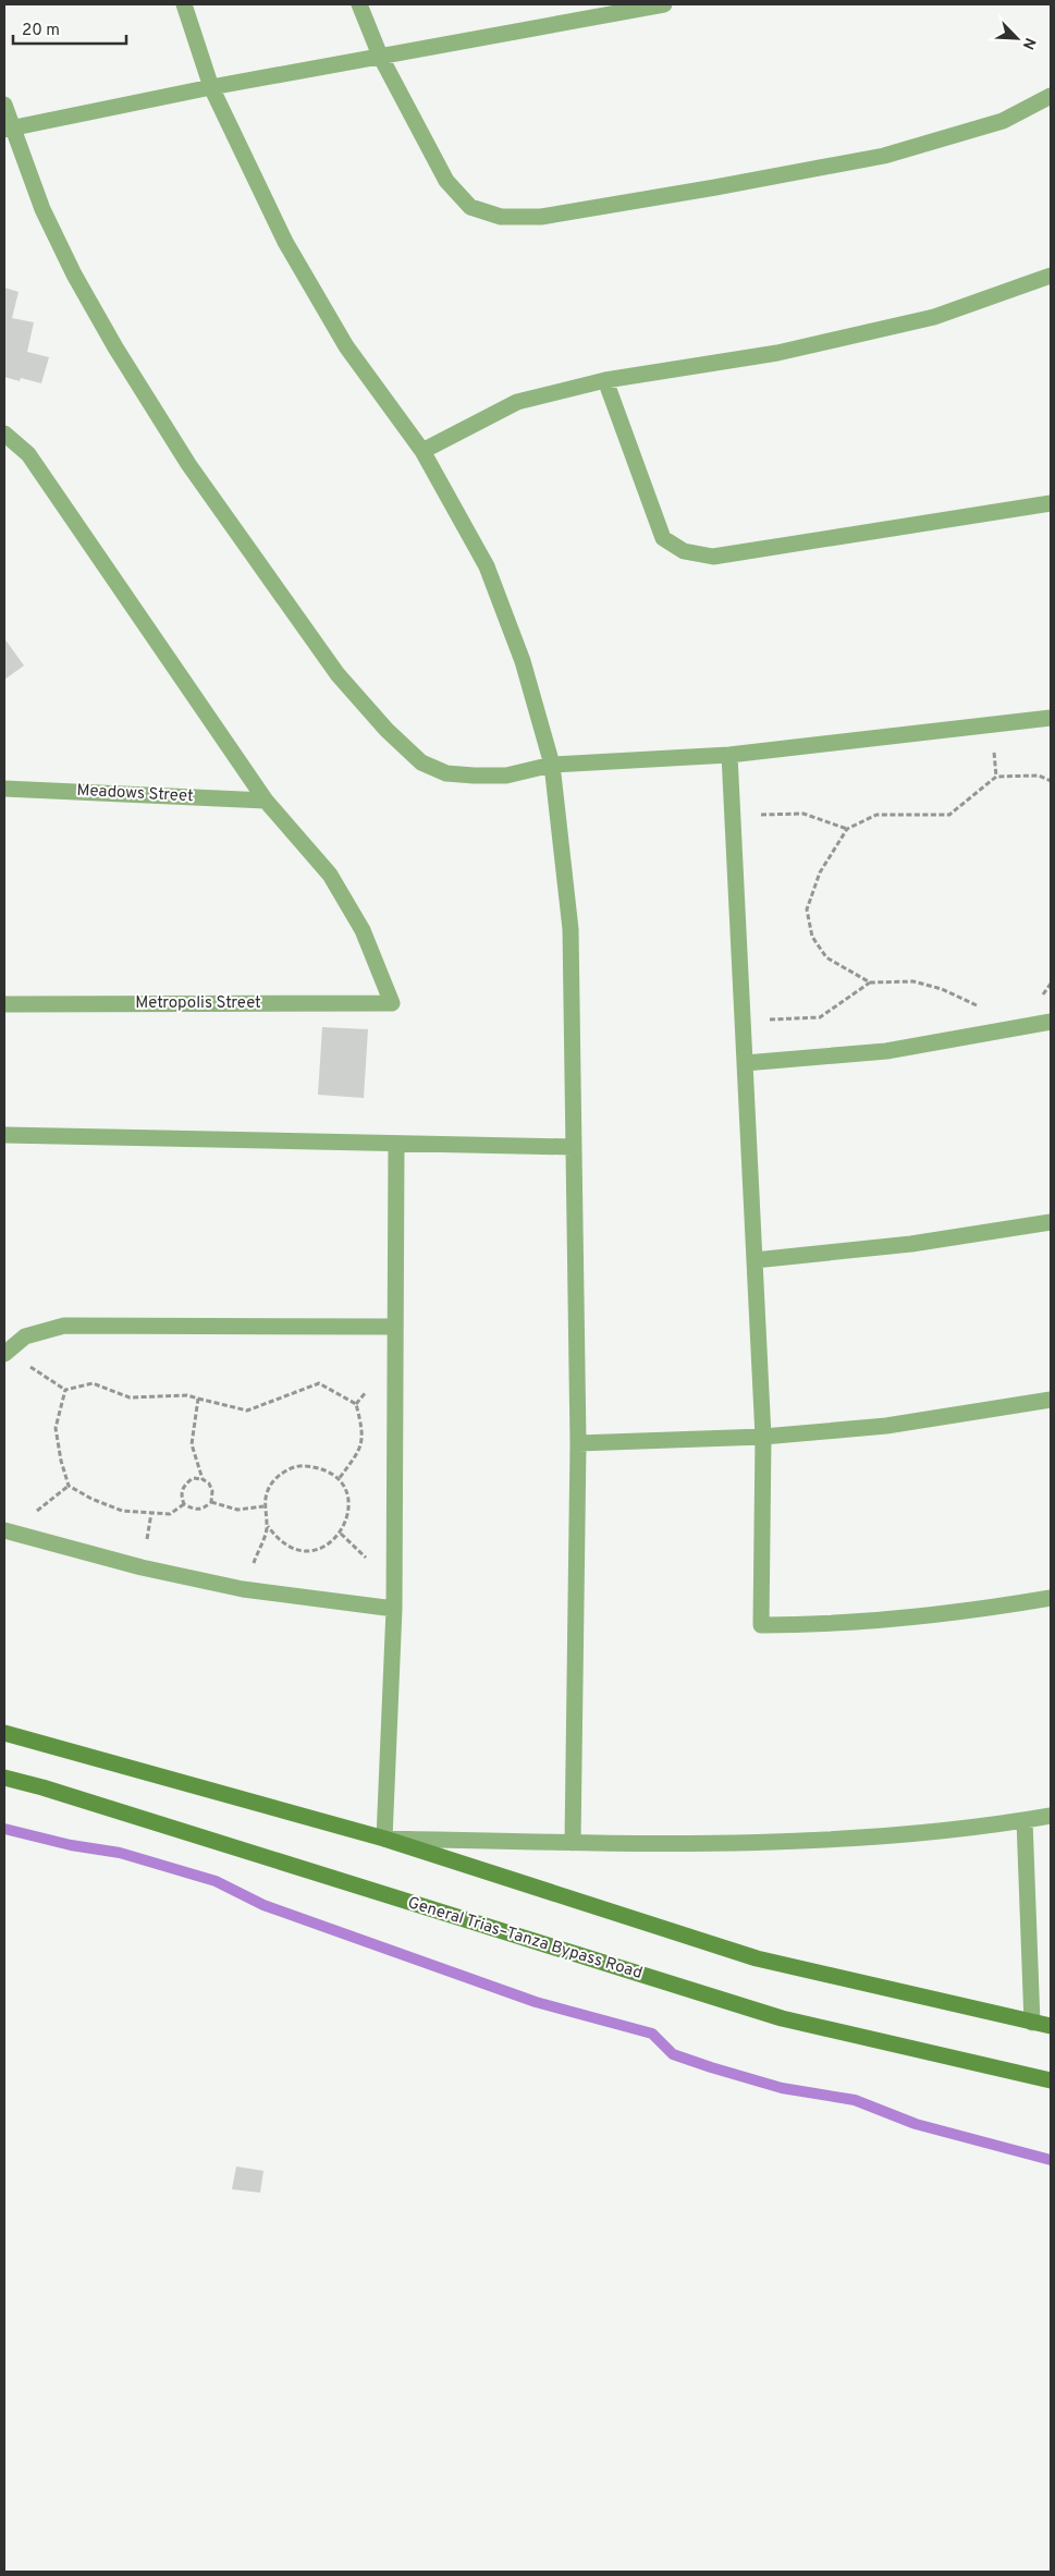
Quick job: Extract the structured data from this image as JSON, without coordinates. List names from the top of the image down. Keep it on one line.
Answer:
{"streets":{"main road":["General Trias–Tanza Bypass Road"],"street":["Meadows Street","Metropolis Street"]},"crossings":[["Meadows Street","Metropolis Street"]],"scale_bar":"20 m","north":"bottom right"}
